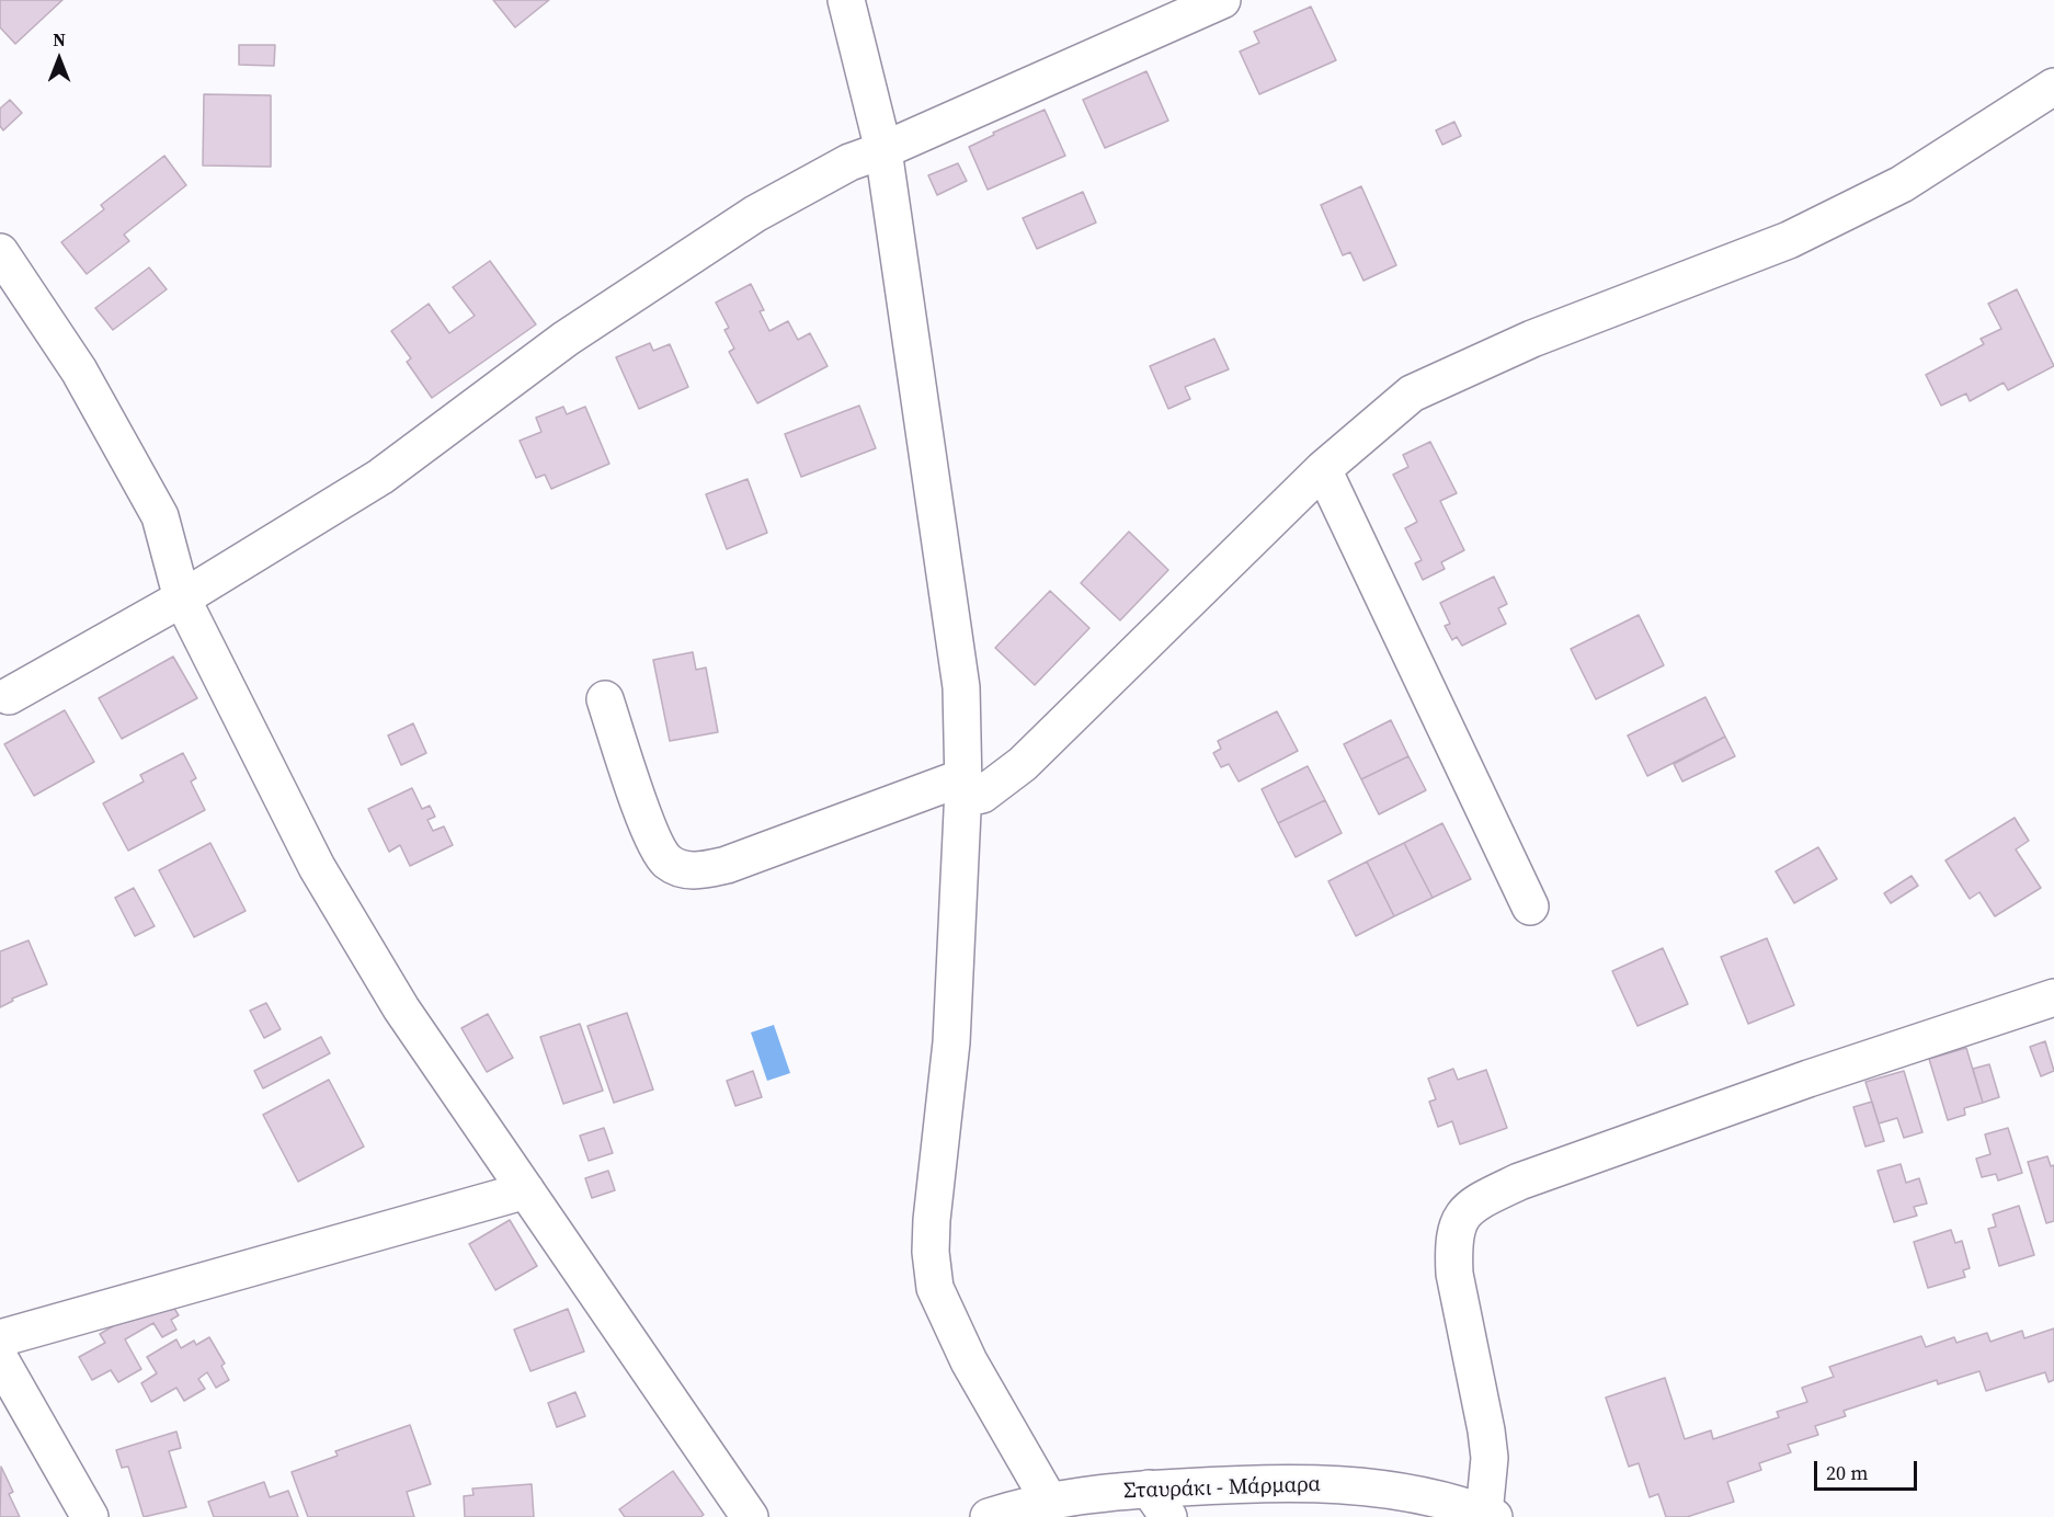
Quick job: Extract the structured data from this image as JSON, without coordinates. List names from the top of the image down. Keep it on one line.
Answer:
{"streets":{"street":["Σταυράκι - Μάρμαρα"]},"scale_bar":"20 m","north":"top"}
